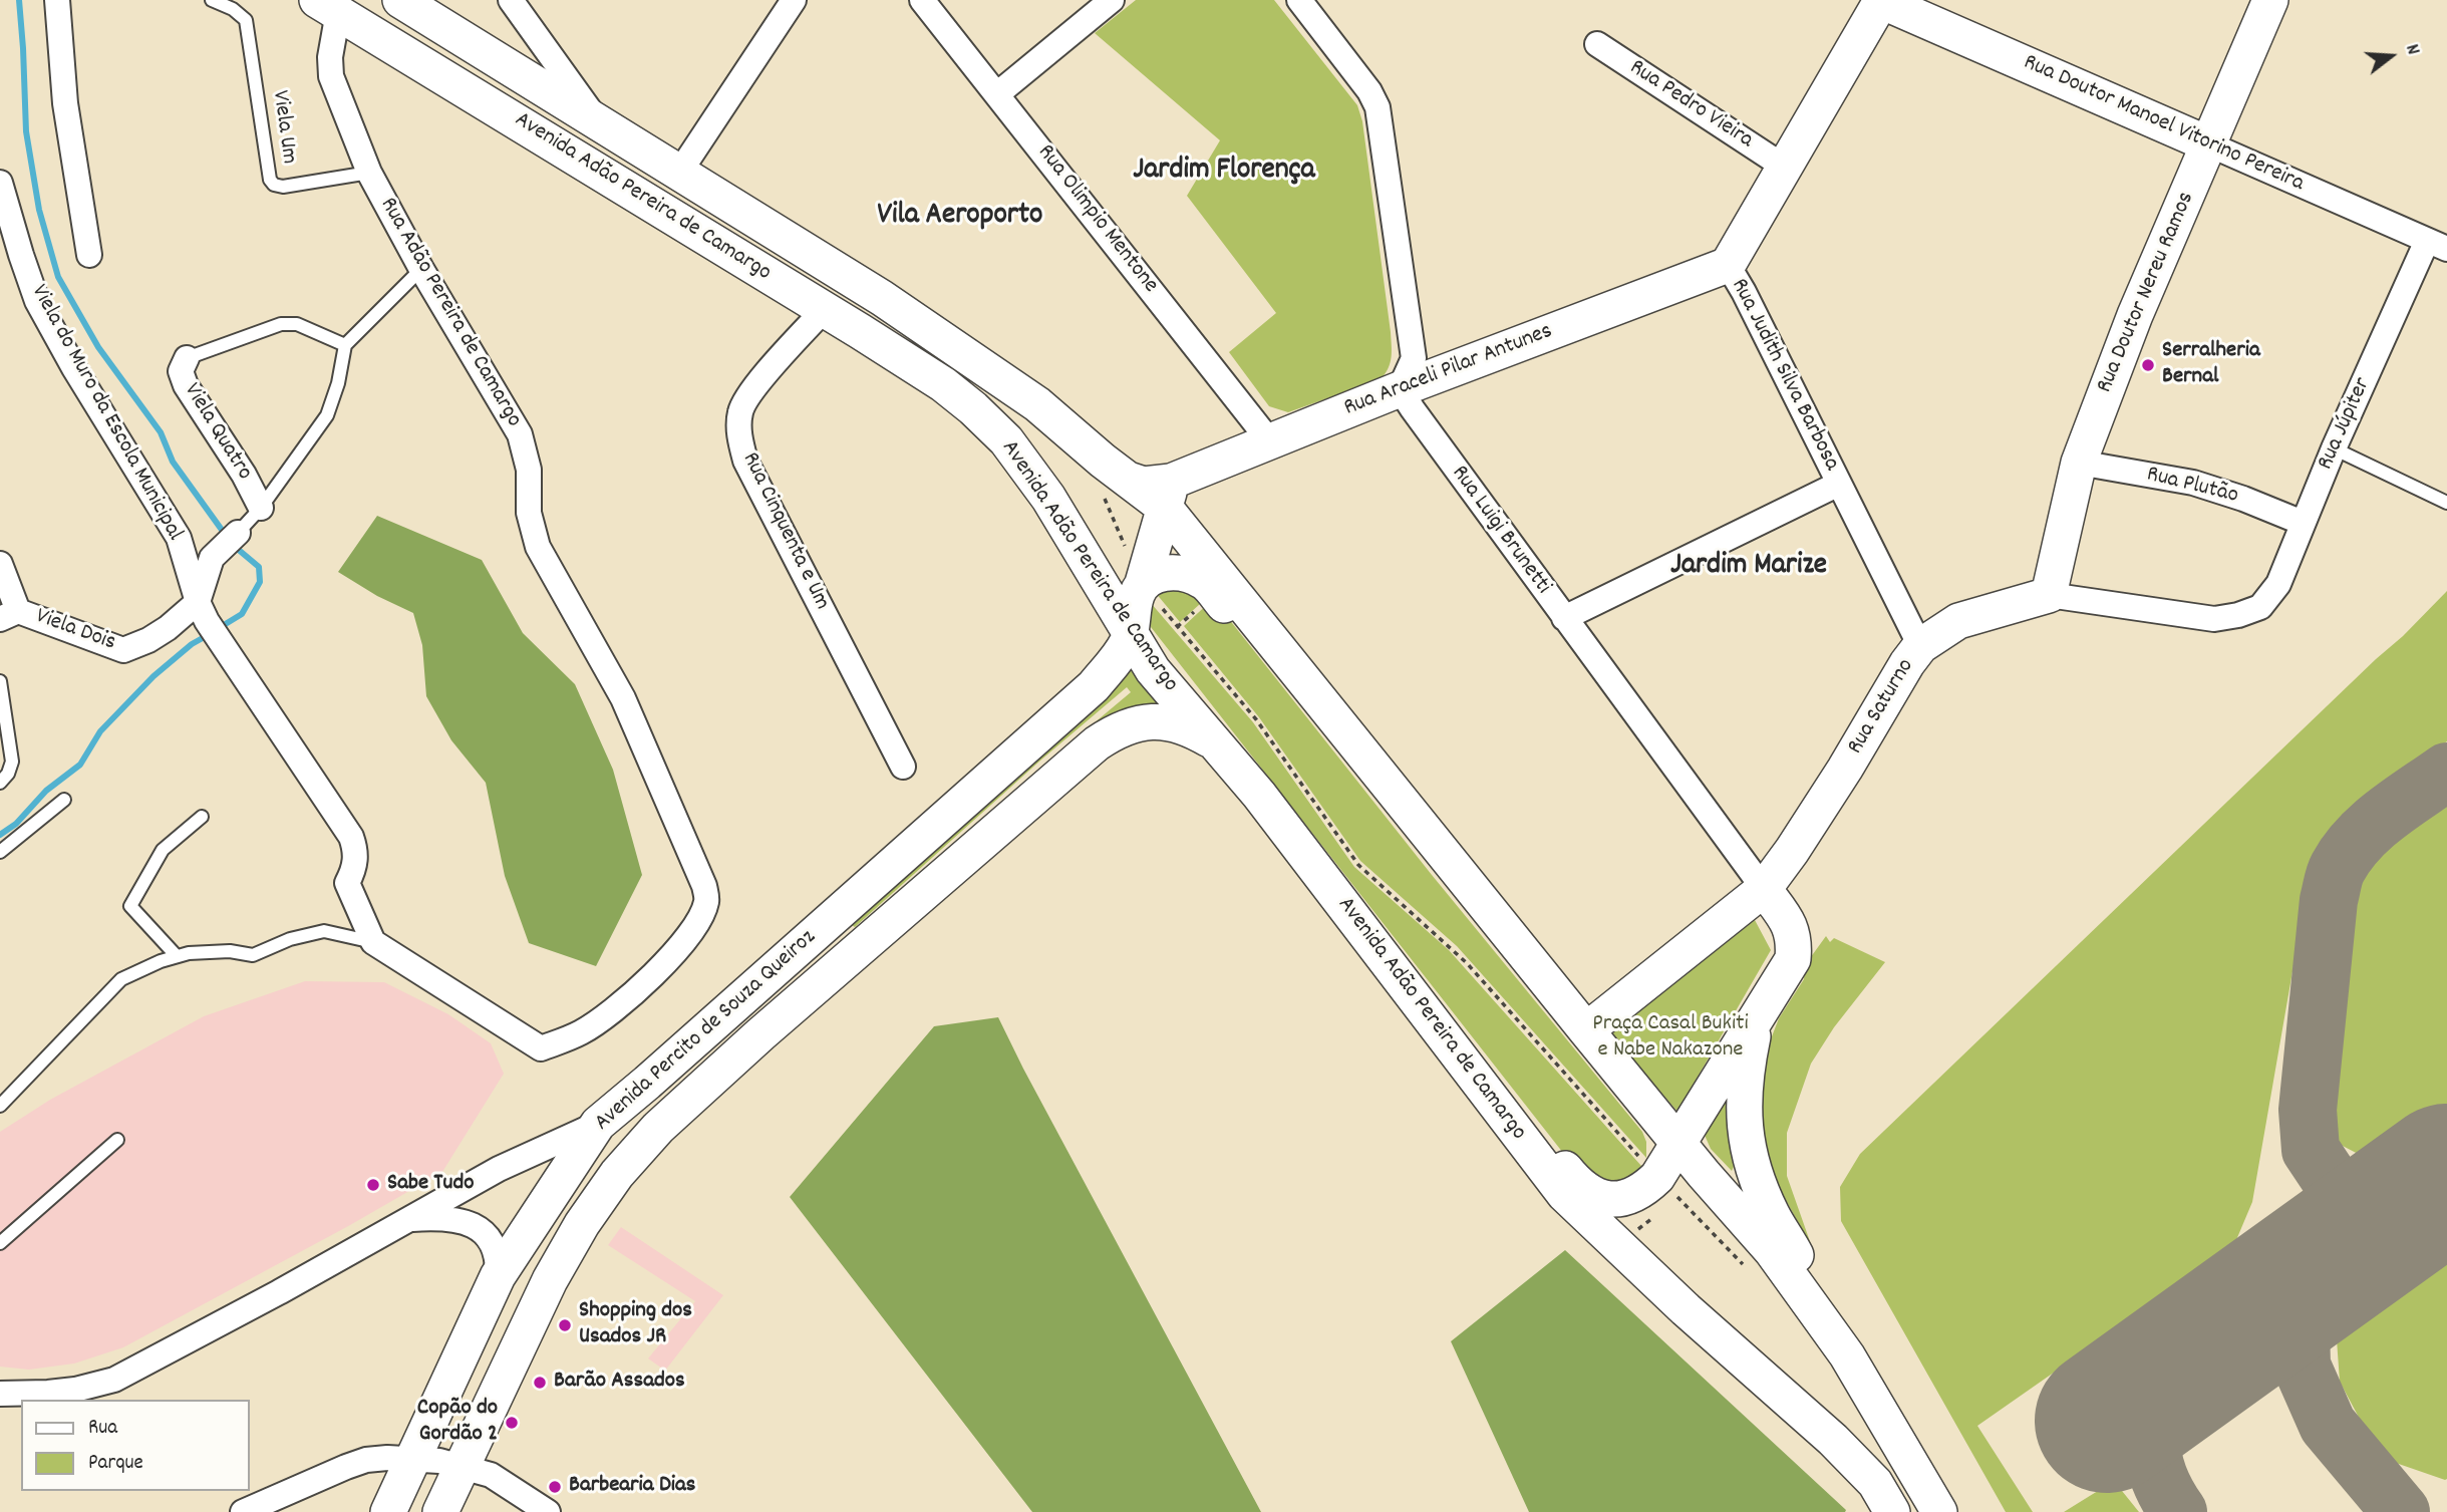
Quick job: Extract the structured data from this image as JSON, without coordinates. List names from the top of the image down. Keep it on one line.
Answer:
{"streets":{"main road":["Rua Doutor Manoel Vitorino Pereira","Avenida Adão Pereira de Camargo","Rua Doutor Nereu Ramos","Rua Araceli Pilar Antunes","Rua Judith Silva Barbosa","Rua Luigi Brunetti","Rua Saturno","Avenida Percito de Souza Queiroz"],"street":["Rua Pedro Vieira","Rua Olimpio Mentone","Rua Adão Pereira de Camargo","Viela do Muro da Escola Municipal","Rua Júpiter","Viela Quatro","Rua Plutão","Rua Cinquenta e Um","Viela Dois"],"lane":["Viela Um"]},"crossings":[["Rua Pedro Vieira","Rua Judith Silva Barbosa"],["Rua Doutor Manoel Vitorino Pereira","Rua Doutor Nereu Ramos"],["Rua Doutor Manoel Vitorino Pereira","Rua Judith Silva Barbosa"],["Rua Doutor Manoel Vitorino Pereira","Rua Júpiter"],["Viela Um","Rua Adão Pereira de Camargo"],["Avenida Adão Pereira de Camargo","Rua Adão Pereira de Camargo"],["Avenida Adão Pereira de Camargo","Rua Araceli Pilar Antunes"],["Avenida Adão Pereira de Camargo","Rua Cinquenta e Um"],["Avenida Adão Pereira de Camargo","Avenida Percito de Souza Queiroz"],["Rua Olimpio Mentone","Rua Araceli Pilar Antunes"],["Rua Doutor Nereu Ramos","Rua Plutão"],["Rua Doutor Nereu Ramos","Rua Saturno"],["Rua Adão Pereira de Camargo","Viela do Muro da Escola Municipal"],["Rua Araceli Pilar Antunes","Rua Judith Silva Barbosa"],["Rua Araceli Pilar Antunes","Rua Luigi Brunetti"],["Rua Judith Silva Barbosa","Rua Saturno"],["Viela do Muro da Escola Municipal","Viela Dois"],["Rua Júpiter","Rua Plutão"],["Rua Júpiter","Rua Saturno"],["Rua Luigi Brunetti","Rua Saturno"]],"districts":["Jardim Florença","Vila Aeroporto","Jardim Marize"],"parks":["Praça Casal Bukiti e Nabe Nakazone"],"places":["Serralheria Bernal","Sabe Tudo","Shopping dos Usados JR","Barão Assados","Copão do Gordão 2","Barbearia Dias"],"legend":["Rua","Parque"],"north":"right"}
